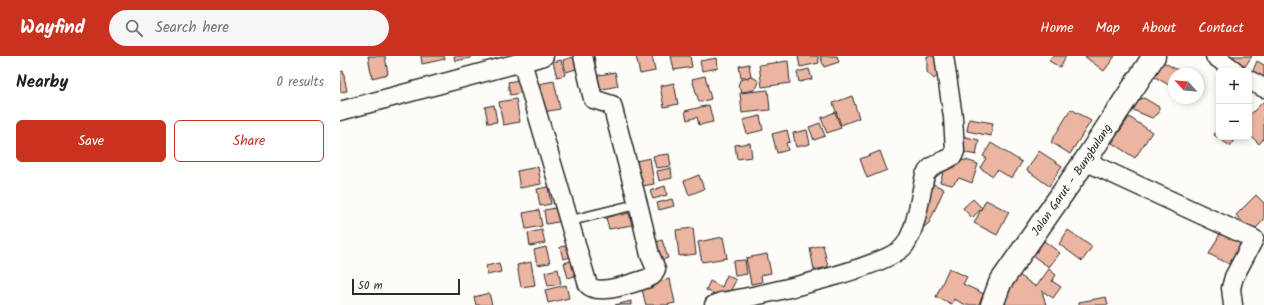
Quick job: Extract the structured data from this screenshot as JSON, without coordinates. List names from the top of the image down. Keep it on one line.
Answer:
{"streets":{"main road":["Jalan Garut - Bungbulang"]},"scale_bar":"50 m","north":"top left","page":{"header":"Wayfind","search":"Search here","nav":["Home","Map","About","Contact"],"heading":["Nearby","0 results"],"map_buttons":["+","−"],"buttons":["Save","Share"],"scale":"50 m"}}
